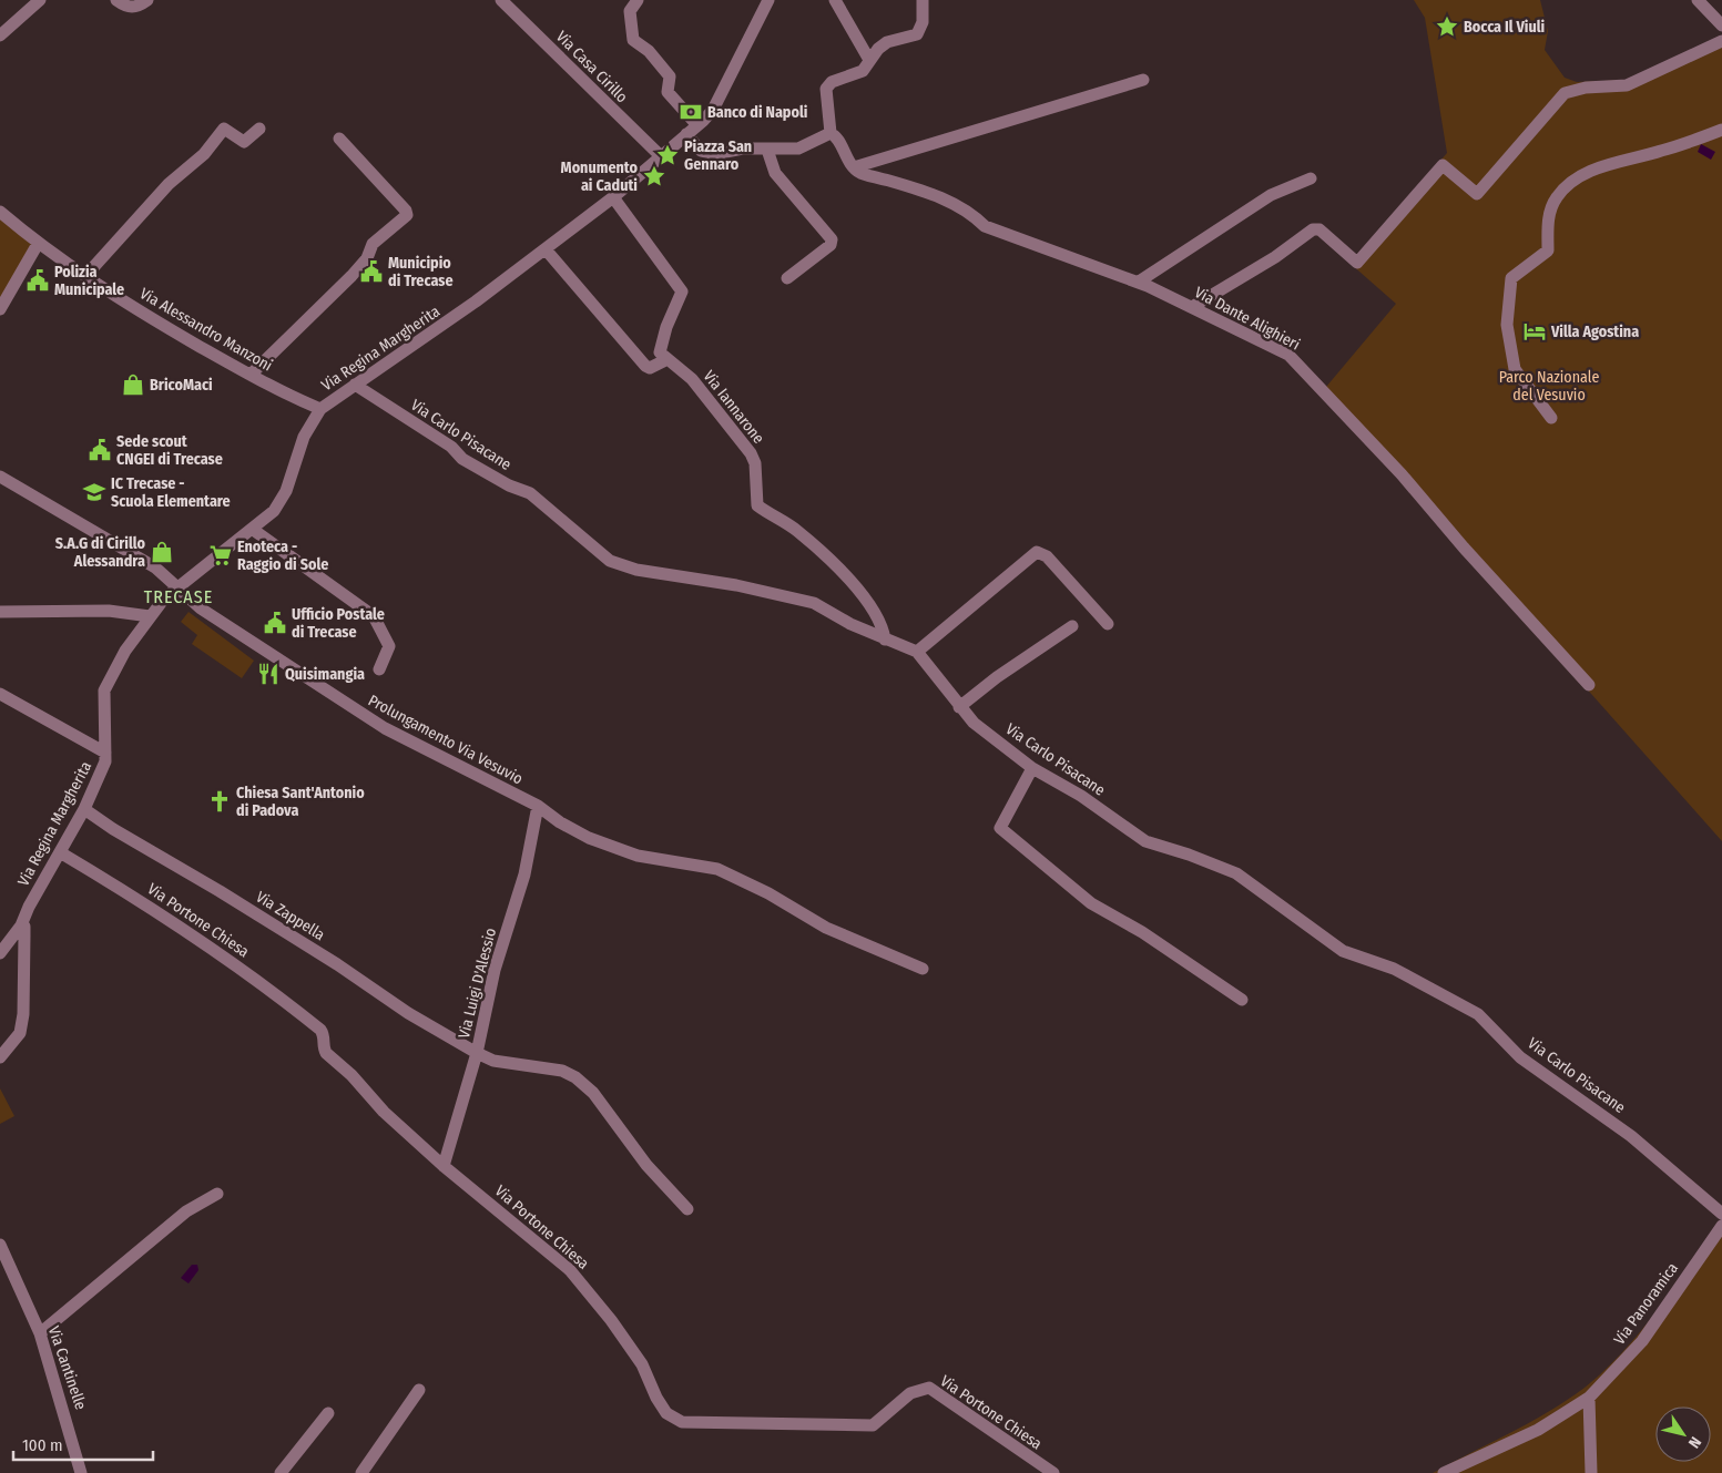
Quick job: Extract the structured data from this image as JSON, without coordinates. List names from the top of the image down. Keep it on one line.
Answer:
{"streets":{"street":["Via Casa Cirillo","Via Dante Alighieri","Via Alessandro Manzoni","Via Regina Margherita","Via Iannarone","Via Carlo Pisacane","Prolungamento Via Vesuvio","Via Zappella","Via Portone Chiesa","Via Luigi D'Alessio","Via Panoramica","Via Cantinelle"]},"crossings":[["Via Casa Cirillo","Via Regina Margherita"],["Via Alessandro Manzoni","Via Regina Margherita"],["Via Regina Margherita","Via Carlo Pisacane"],["Via Regina Margherita","Prolungamento Via Vesuvio"],["Via Regina Margherita","Via Zappella"],["Via Regina Margherita","Via Portone Chiesa"],["Via Iannarone","Via Carlo Pisacane"],["Prolungamento Via Vesuvio","Via Luigi D'Alessio"],["Via Zappella","Via Luigi D'Alessio"],["Via Portone Chiesa","Via Luigi D'Alessio"]],"districts":["TRECASE"],"parks":["Parco Nazionale del Vesuvio"],"places":{"place":["Bocca Il Viuli","Piazza San Gennaro","Monumento ai Caduti"],"bank":["Banco di Napoli"],"public building":["Municipio di Trecase","Polizia Municipale","Sede scout CNGEI di Trecase","Ufficio Postale di Trecase"],"hotel":["Villa Agostina"],"shop":["BricoMaci","S.A.G di Cirillo Alessandra"],"school or university":["IC Trecase - Scuola Elementare"],"supermarket":["Enoteca - Raggio di Sole"],"restaurant":["Quisimangia"],"church":["Chiesa Sant'Antonio di Padova"]},"scale_bar":"100 m","north":"bottom right"}
